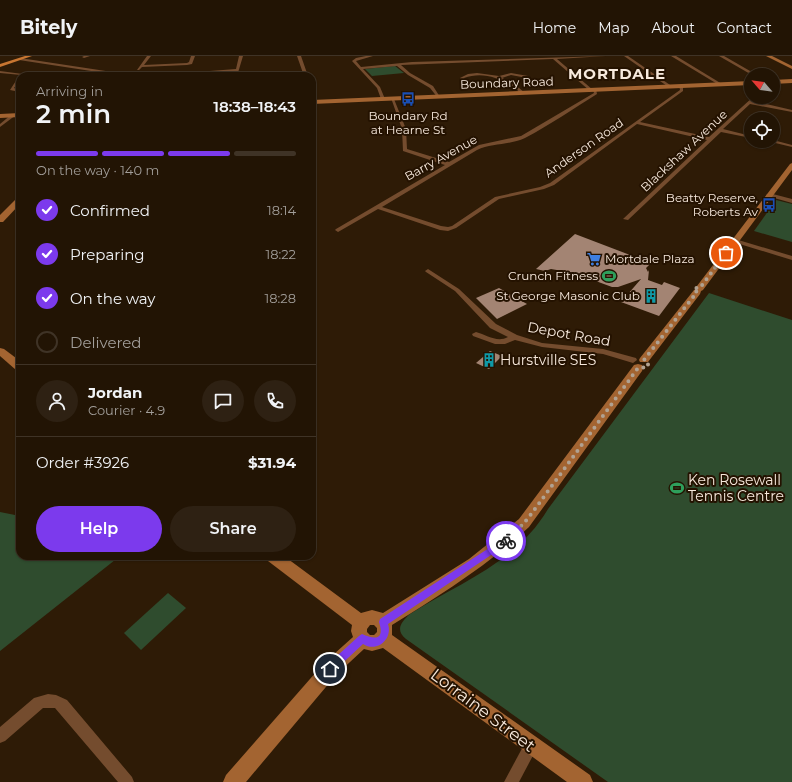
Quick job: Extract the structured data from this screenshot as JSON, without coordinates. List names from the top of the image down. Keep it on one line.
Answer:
{"streets":{"street":["Boundary Road","Anderson Road","Blackshaw Avenue","Barry Avenue","Depot Road","Lorraine Street"]},"crossings":[["Boundary Road","Anderson Road"],["Boundary Road","Barry Avenue"],["Anderson Road","Barry Avenue"]],"districts":["MORTDALE"],"places":{"bus stop":["Boundary Rd at Hearne St","Beatty Reserve, Roberts Av"],"supermarket":["Mortdale Plaza"],"sports":["Crunch Fitness","Ken Rosewall Tennis Centre"],"building":["St George Masonic Club","Hurstville SES"]},"north":"top left","page":{"header":"Bitely","nav":["Home","Map","About","Contact"],"heading":["2 min","Arriving in","18:38–18:43"],"panel":["Jordan","Courier · 4.9","Order #3926","$31.94"],"bar":"On the way · 140 m","list":[["Confirmed","18:14"],["Preparing","18:22"],["On the way","18:28"],"Delivered"],"buttons":["Help","Share"]}}
